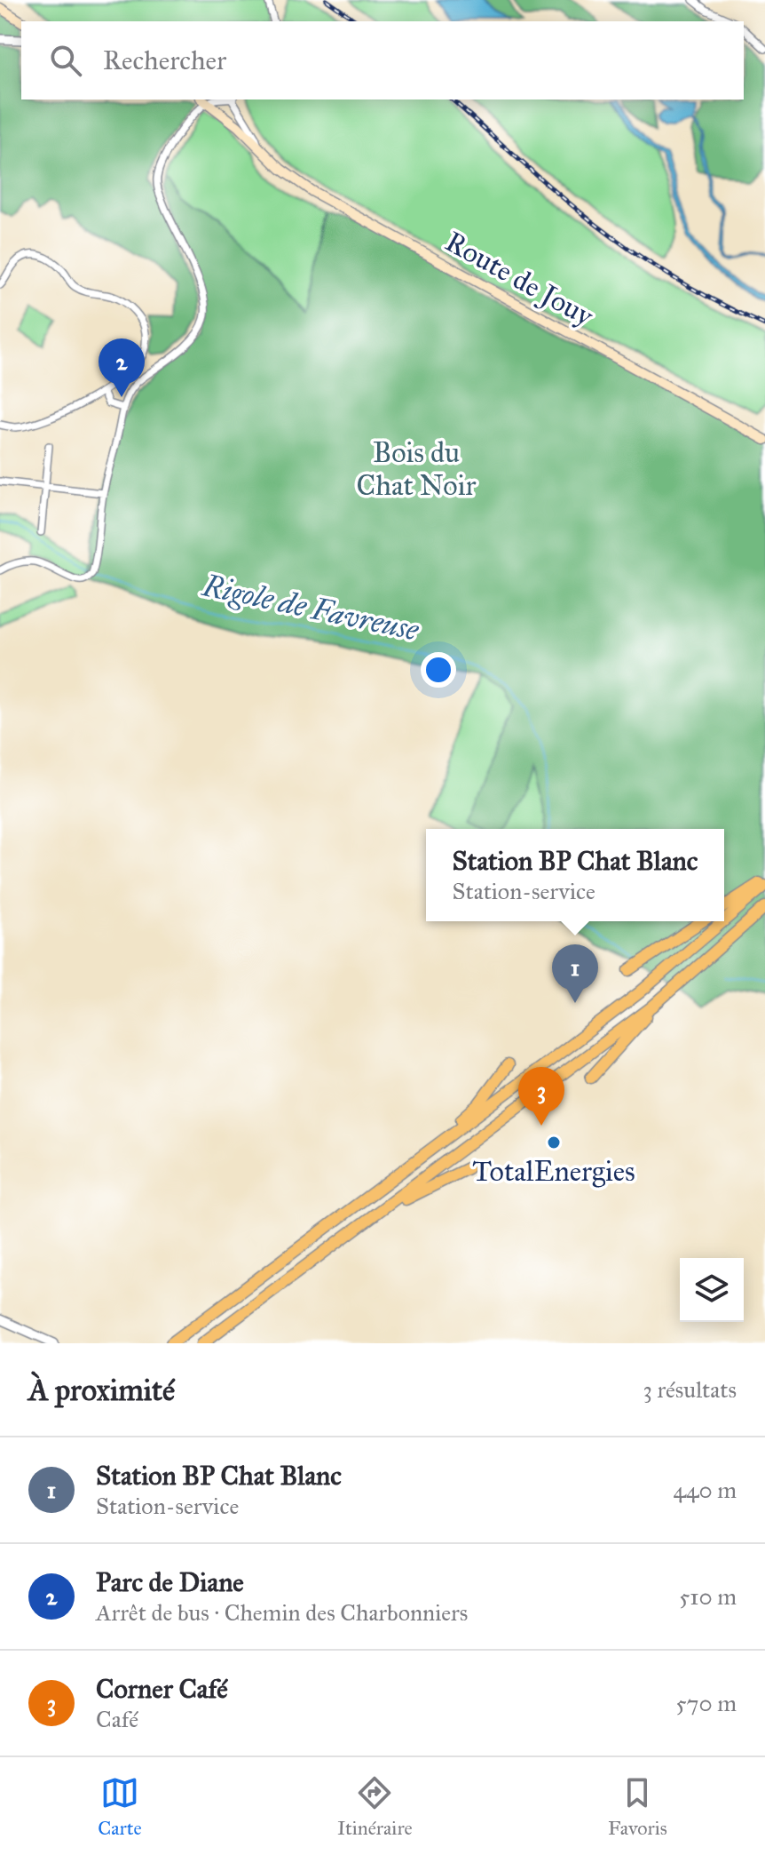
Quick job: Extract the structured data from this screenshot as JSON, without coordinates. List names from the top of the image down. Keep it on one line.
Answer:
{"streets":{"main road":["Route de Jouy"]},"water":["Rigole de Favreuse"],"parks":["Bois du Chat Noir"],"places":["TotalEnergies"],"page":{"search":"Rechercher","pins":["2","1","3"],"popup":["Station BP Chat Blanc","Station-service"],"heading":["À proximité","3 résultats"],"list":[{"mark":"1","name":"Station BP Chat Blanc","note":"Station-service","value":"440 m"},{"mark":"2","name":"Parc de Diane","note":"Arrêt de bus · Chemin des Charbonniers","value":"510 m"},{"mark":"3","name":"Corner Café","note":"Café","value":"570 m"}],"nav":["Carte","Itinéraire","Favoris"]}}
